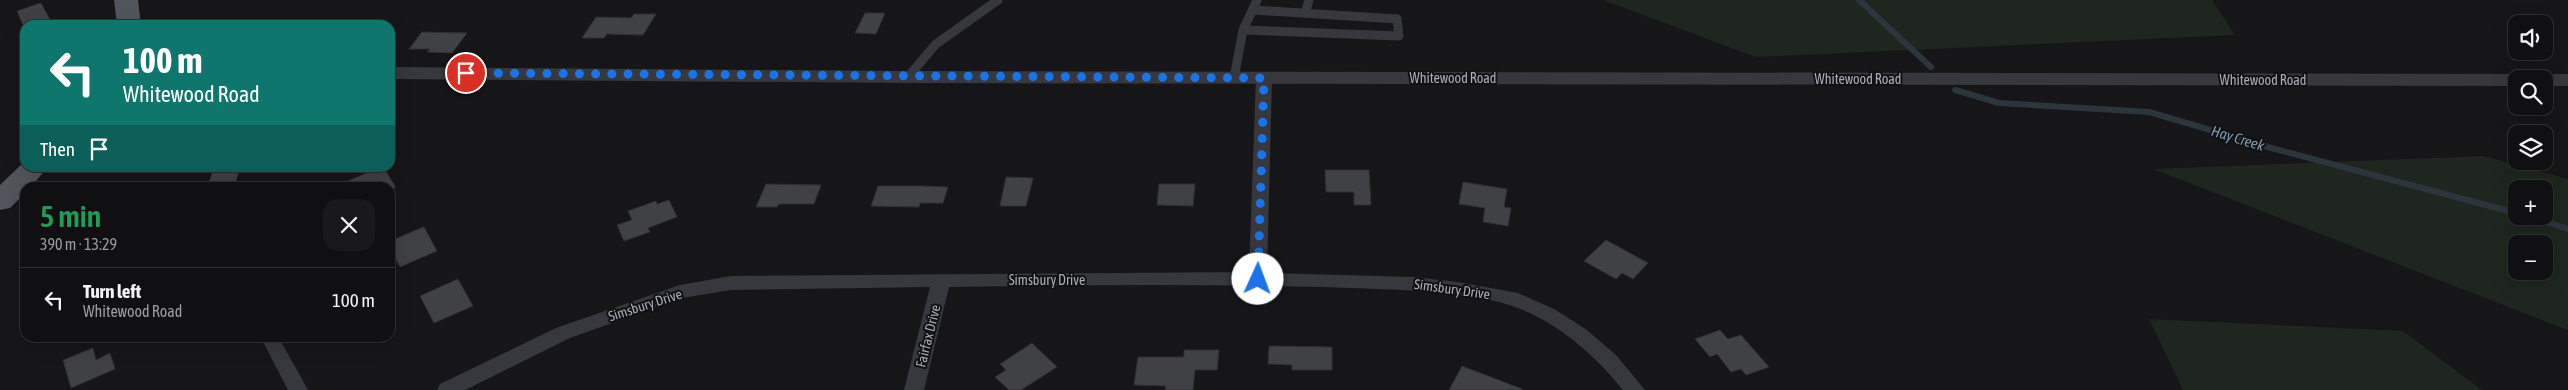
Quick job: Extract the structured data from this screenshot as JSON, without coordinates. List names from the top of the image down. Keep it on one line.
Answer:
{"streets":{"street":["Whitewood Road","Simsbury Drive","Fairfax Drive"]},"crossings":[["Simsbury Drive","Fairfax Drive"]],"water":["Hay Creek"],"page":{"map_buttons":["+","−"],"turn":["100 m","Whitewood Road"],"then":"Then","heading":["5 min","390 m · 13:29"],"list":[{"name":"Turn left","note":"Whitewood Road","value":"100 m"}]}}
